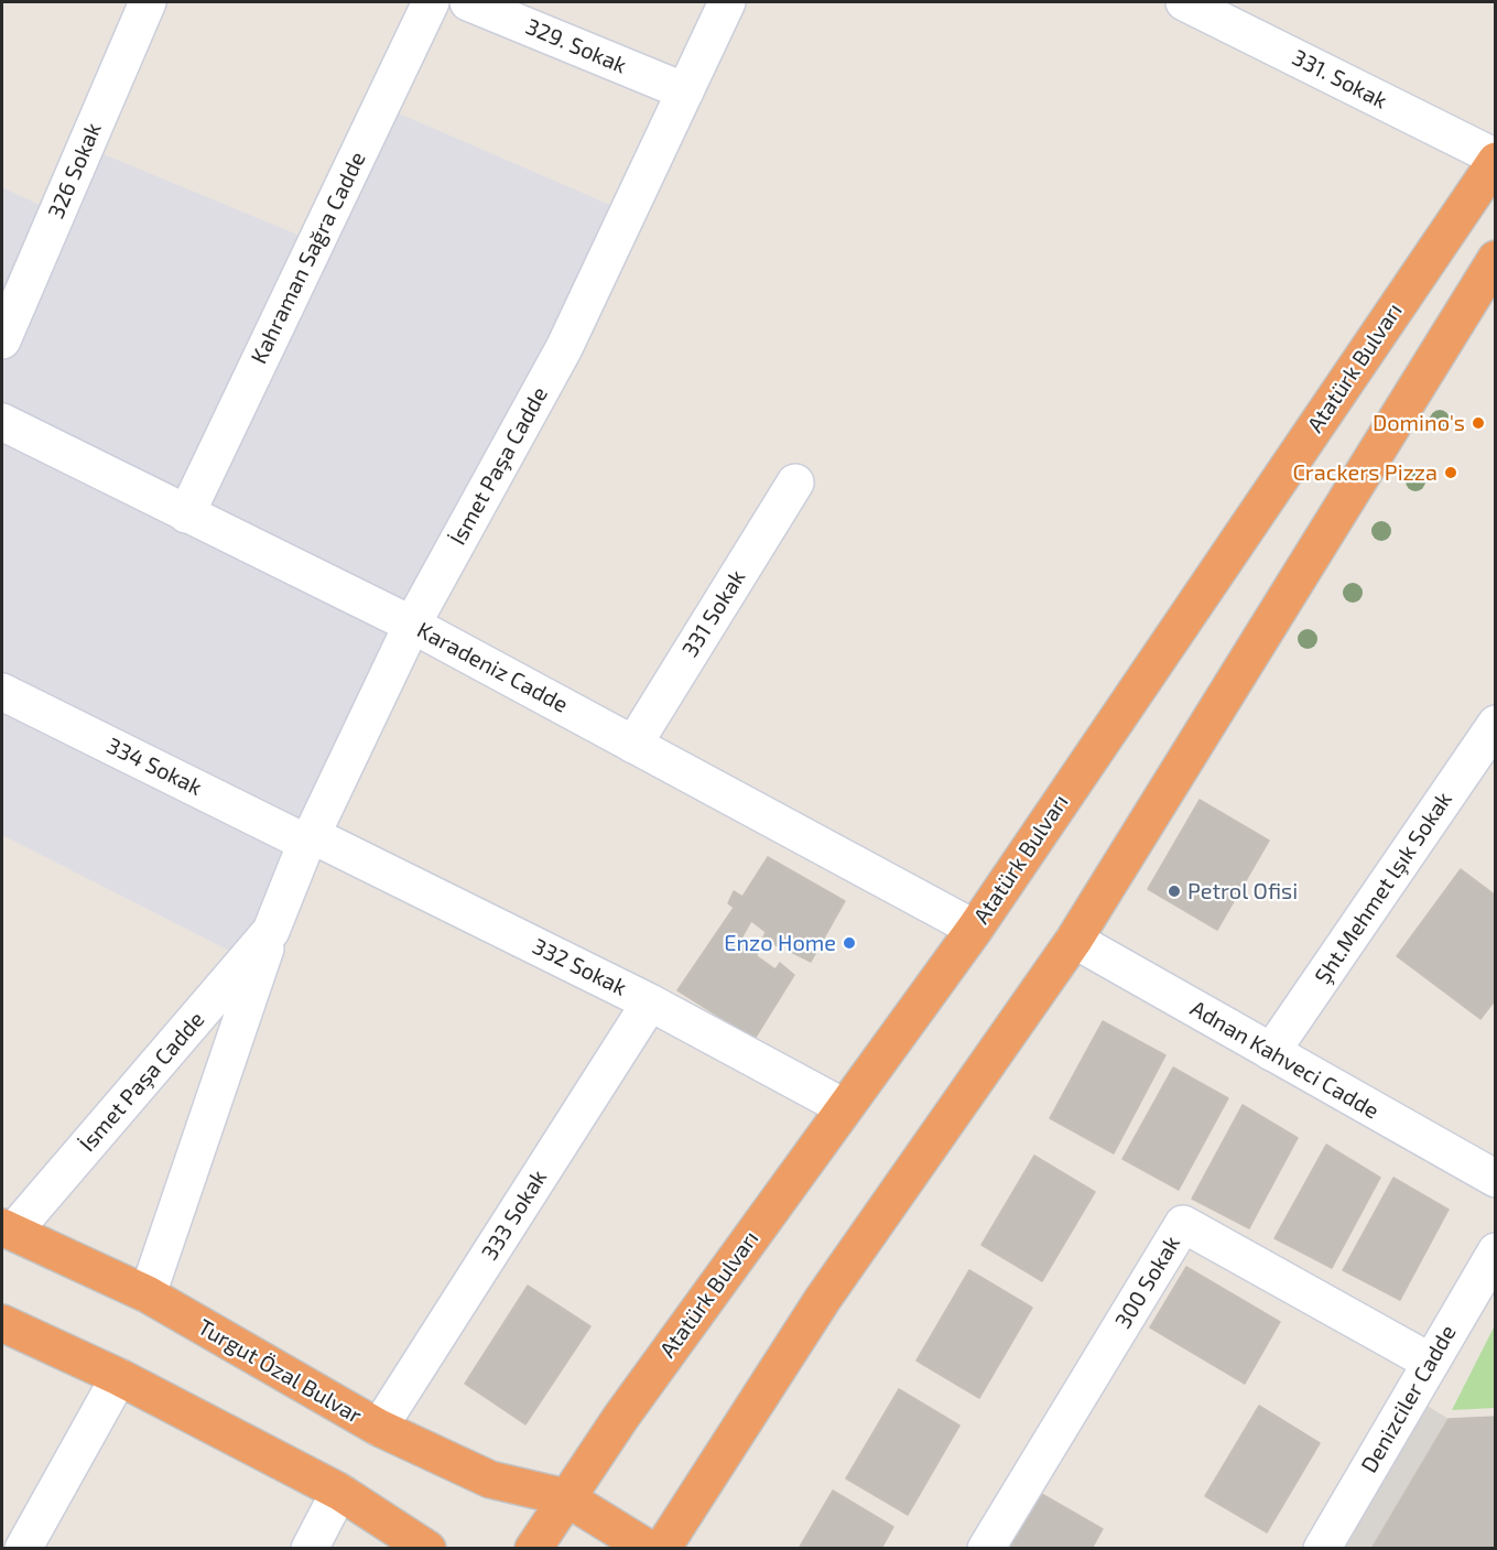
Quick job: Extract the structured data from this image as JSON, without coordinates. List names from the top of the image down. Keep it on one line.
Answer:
{"streets":{"highway":["Atatürk Bulvarı","Turgut Özal Bulvar"],"street":["329. Sokak","331. Sokak","326 Sokak","Kahraman Sağra Cadde","İsmet Paşa Cadde","331 Sokak","Karadeniz Cadde","334 Sokak","Şht.Mehmet lşık Sokak","332 Sokak","Adnan Kahveci Cadde","333 Sokak","300 Sokak","Denizciler Cadde"]},"crossings":[["329. Sokak","İsmet Paşa Cadde"],["331. Sokak","Atatürk Bulvarı"],["Kahraman Sağra Cadde","Karadeniz Cadde"],["Atatürk Bulvarı","Karadeniz Cadde"],["Atatürk Bulvarı","332 Sokak"],["Atatürk Bulvarı","Turgut Özal Bulvar"],["İsmet Paşa Cadde","Karadeniz Cadde"],["İsmet Paşa Cadde","334 Sokak"],["İsmet Paşa Cadde","332 Sokak"],["İsmet Paşa Cadde","Turgut Özal Bulvar"],["331 Sokak","Karadeniz Cadde"],["334 Sokak","332 Sokak"],["Şht.Mehmet lşık Sokak","Adnan Kahveci Cadde"],["332 Sokak","333 Sokak"],["333 Sokak","Turgut Özal Bulvar"],["300 Sokak","Denizciler Cadde"]],"places":["Domino's","Crackers Pizza","Petrol Ofisi","Enzo Home"]}
